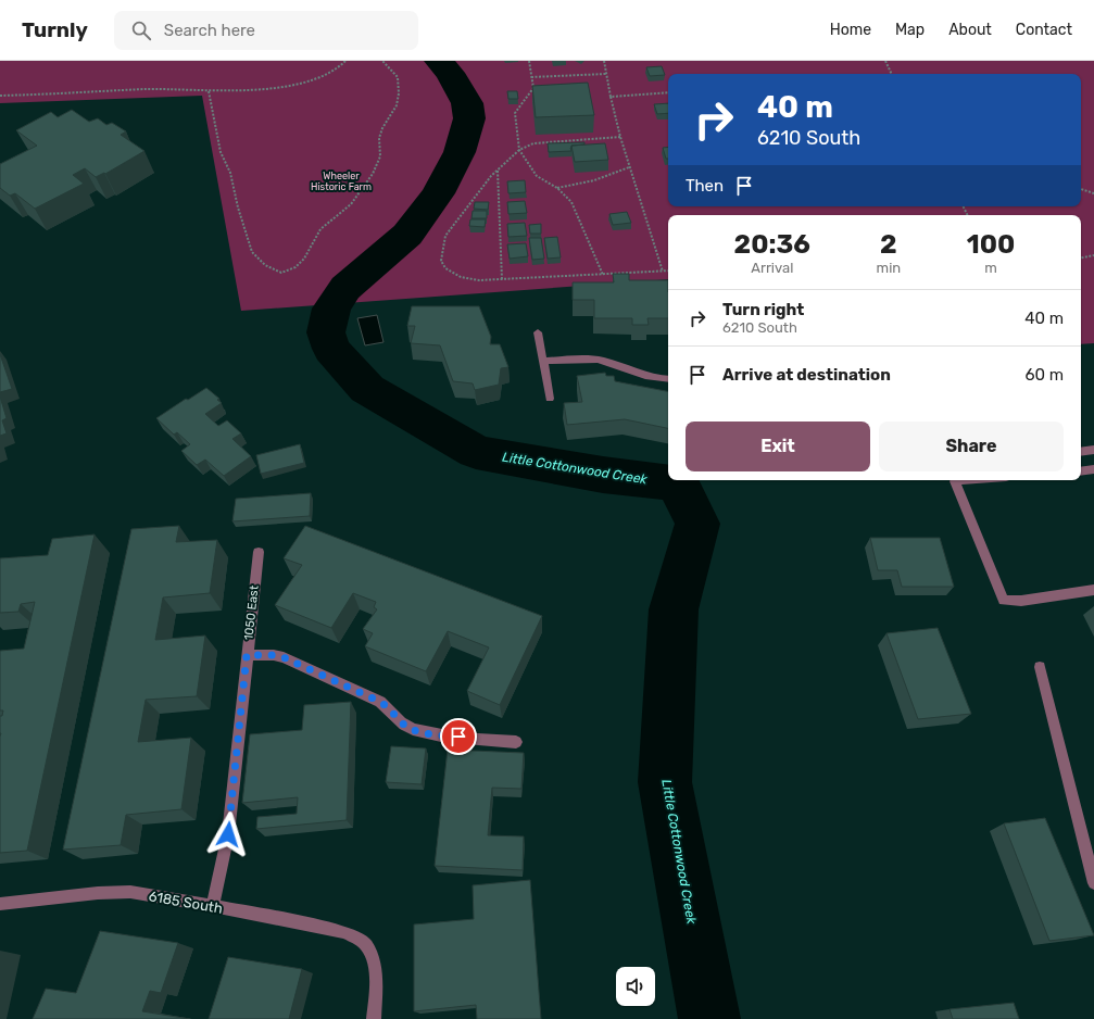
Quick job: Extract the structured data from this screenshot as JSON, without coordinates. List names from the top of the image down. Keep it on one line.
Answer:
{"streets":{"street":["1050 East","6185 South"]},"crossings":[["1050 East","6185 South"]],"water":["Little Cottonwood Creek"],"parks":["Wheeler Historic Farm"],"page":{"header":"Turnly","search":"Search here","nav":["Home","Map","About","Contact"],"turn":["40 m","6210 South"],"then":"Then","eta":["20:36","Arrival","2","min","100","m"],"list":[{"name":"Turn right","note":"6210 South","value":"40 m"},{"name":"Arrive at destination","value":"60 m"}],"buttons":["Exit","Share"]}}
